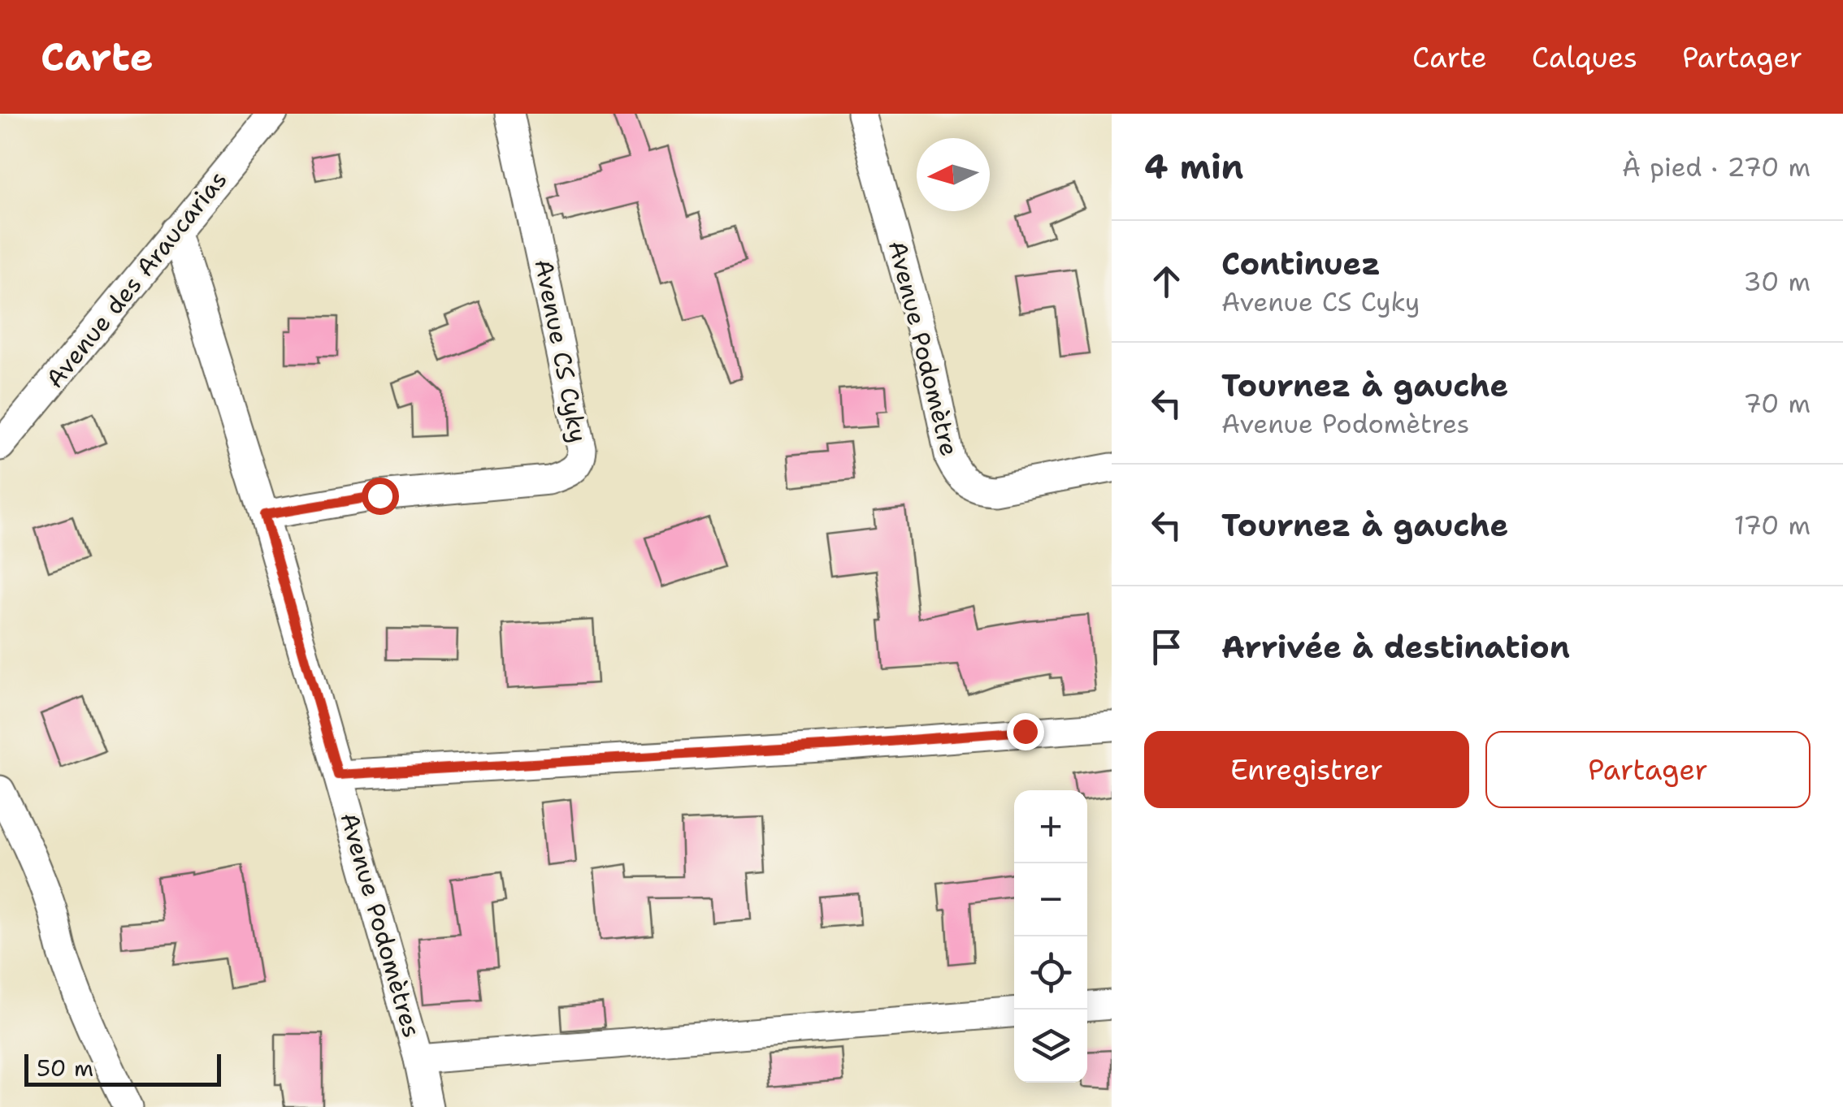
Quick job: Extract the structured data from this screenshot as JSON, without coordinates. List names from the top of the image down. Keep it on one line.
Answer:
{"streets":{"street":["Avenue des Araucarias","Avenue Podomètre","Avenue CS Cyky","Avenue Podomètres"]},"crossings":[["Avenue des Araucarias","Avenue Podomètres"],["Avenue CS Cyky","Avenue Podomètres"]],"scale_bar":"50 m","north":"left","page":{"header":"Carte","nav":["Carte","Calques","Partager"],"heading":["4 min","À pied · 270 m"],"list":[["Continuez","Avenue CS Cyky","30 m"],["Tournez à gauche","Avenue Podomètres","70 m"],["Tournez à gauche","170 m"],"Arrivée à destination"],"buttons":["Enregistrer","Partager"],"map_buttons":["+","−"],"scale":"50 m"}}
